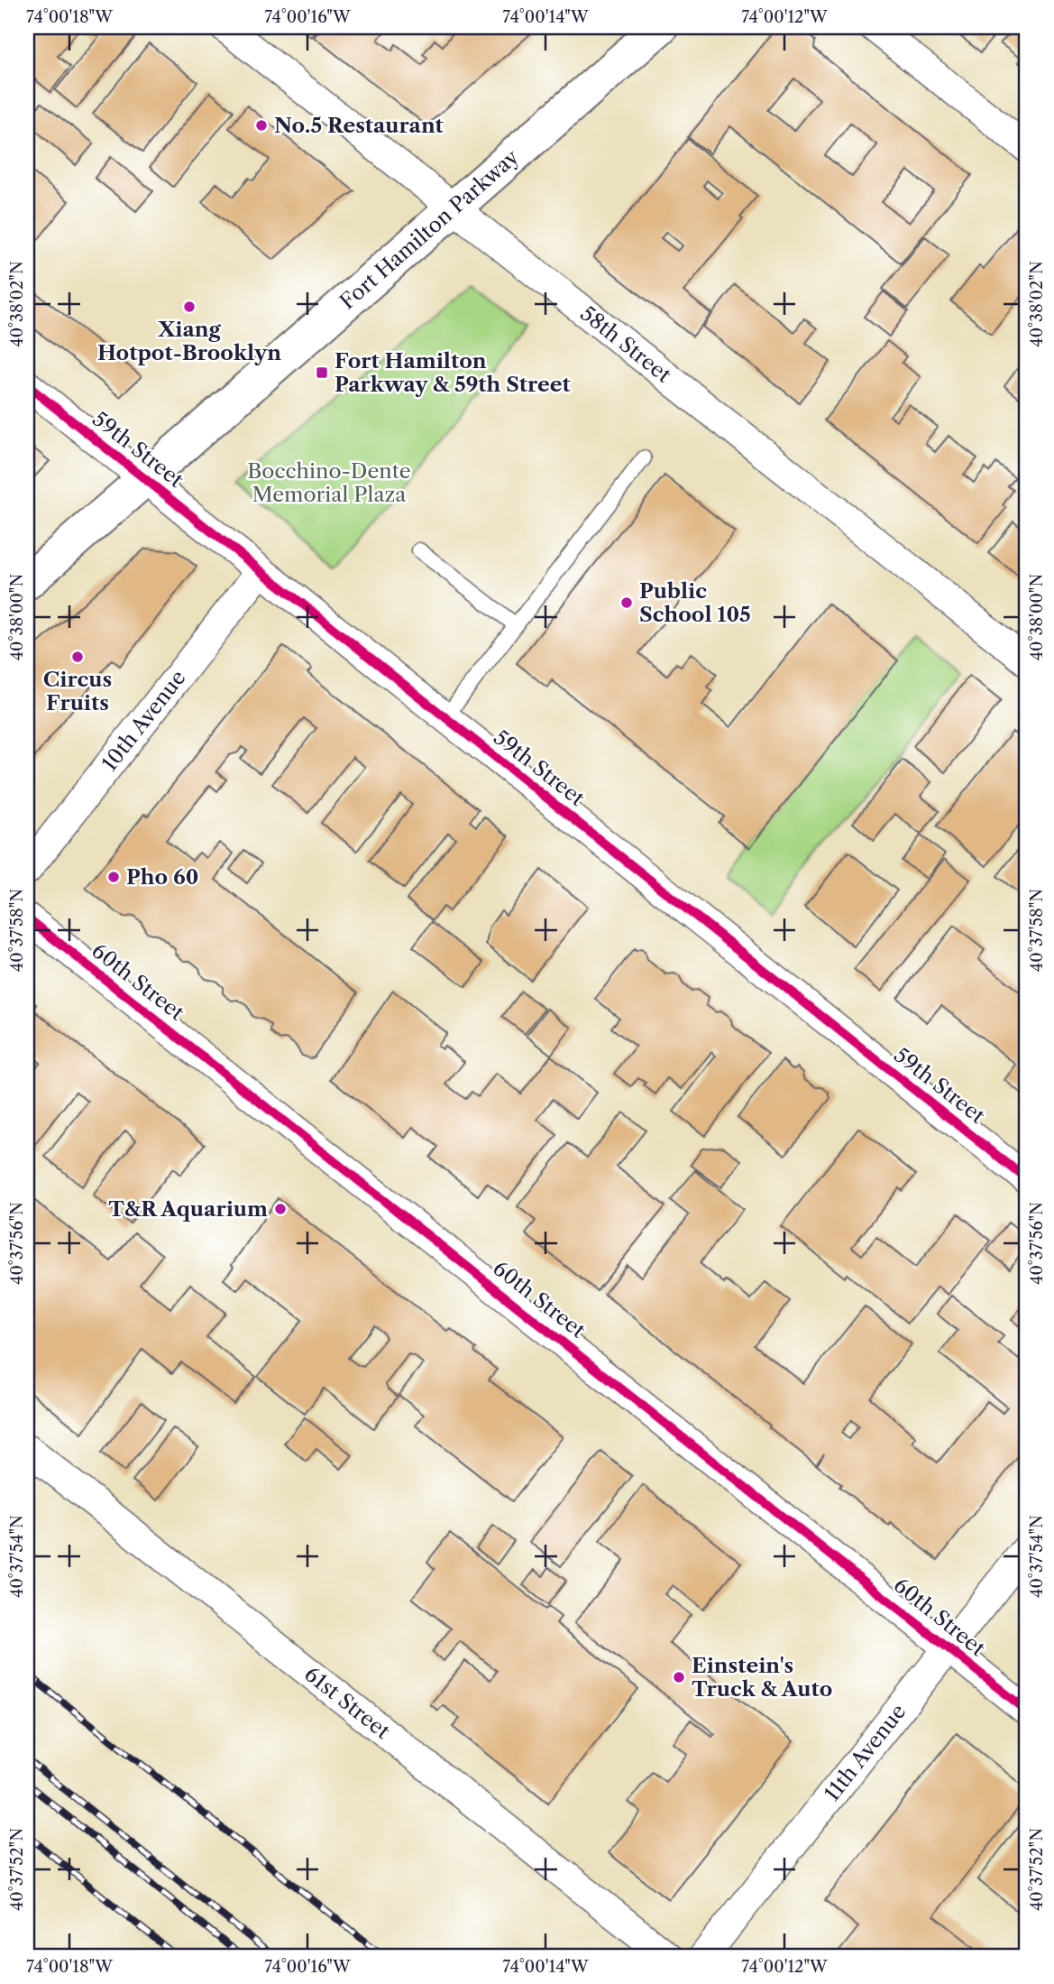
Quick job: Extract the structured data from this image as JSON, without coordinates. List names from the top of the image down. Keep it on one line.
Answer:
{"streets":{"main road":["Fort Hamilton Parkway"],"street":["58th Street","59th Street","10th Avenue","60th Street","61st Street","11th Avenue"]},"crossings":[["Fort Hamilton Parkway","58th Street"],["Fort Hamilton Parkway","59th Street"],["59th Street","10th Avenue"],["60th Street","11th Avenue"]],"parks":["Bocchino-Dente Memorial Plaza"],"places":{"other":["No.5 Restaurant","Xiang Hotpot-Brooklyn","Public School 105","Circus Fruits","Pho 60","T&R Aquarium","Einstein's Truck & Auto"],"transit":["Fort Hamilton Parkway & 59th Street"]},"coordinates":["74°00'18\"W","74°00'16\"W","74°00'14\"W","74°00'12\"W","40°38'02\"N","40°38'00\"N","40°37'58\"N","40°37'56\"N","40°37'54\"N","40°37'52\"N"]}
